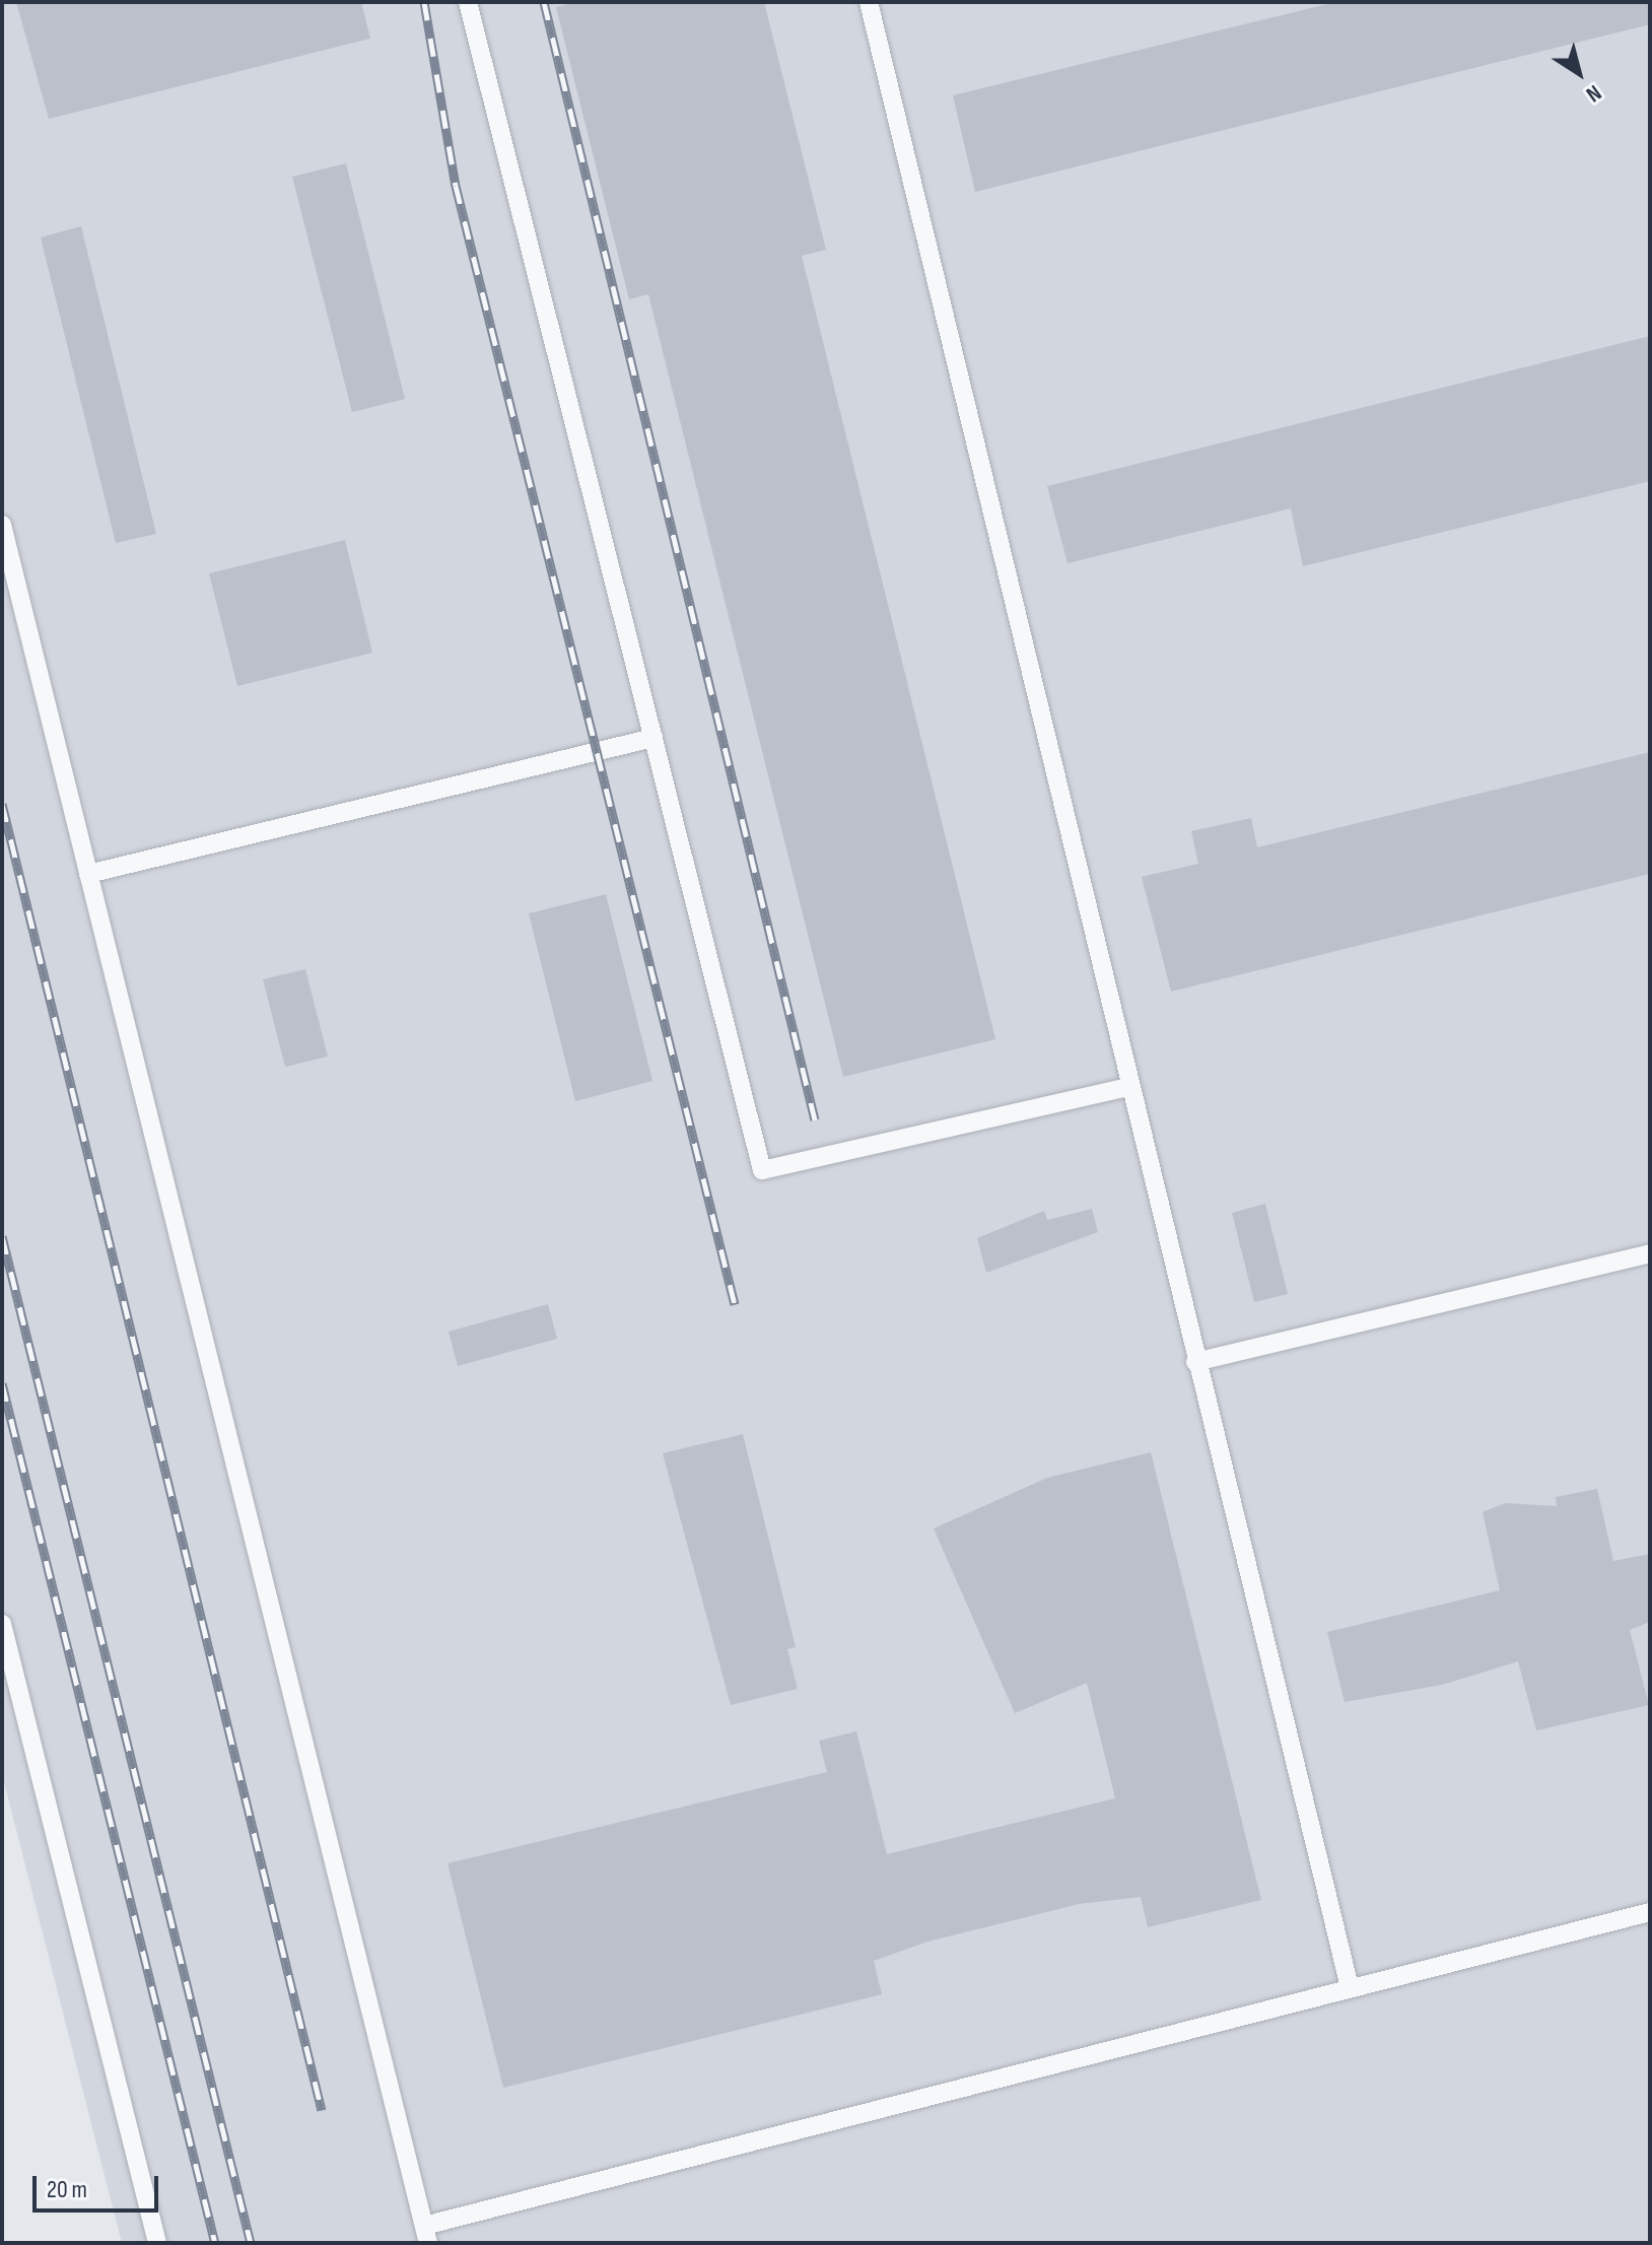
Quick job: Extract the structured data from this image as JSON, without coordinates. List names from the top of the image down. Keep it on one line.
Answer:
{"scale_bar":"20 m","north":"bottom right"}
